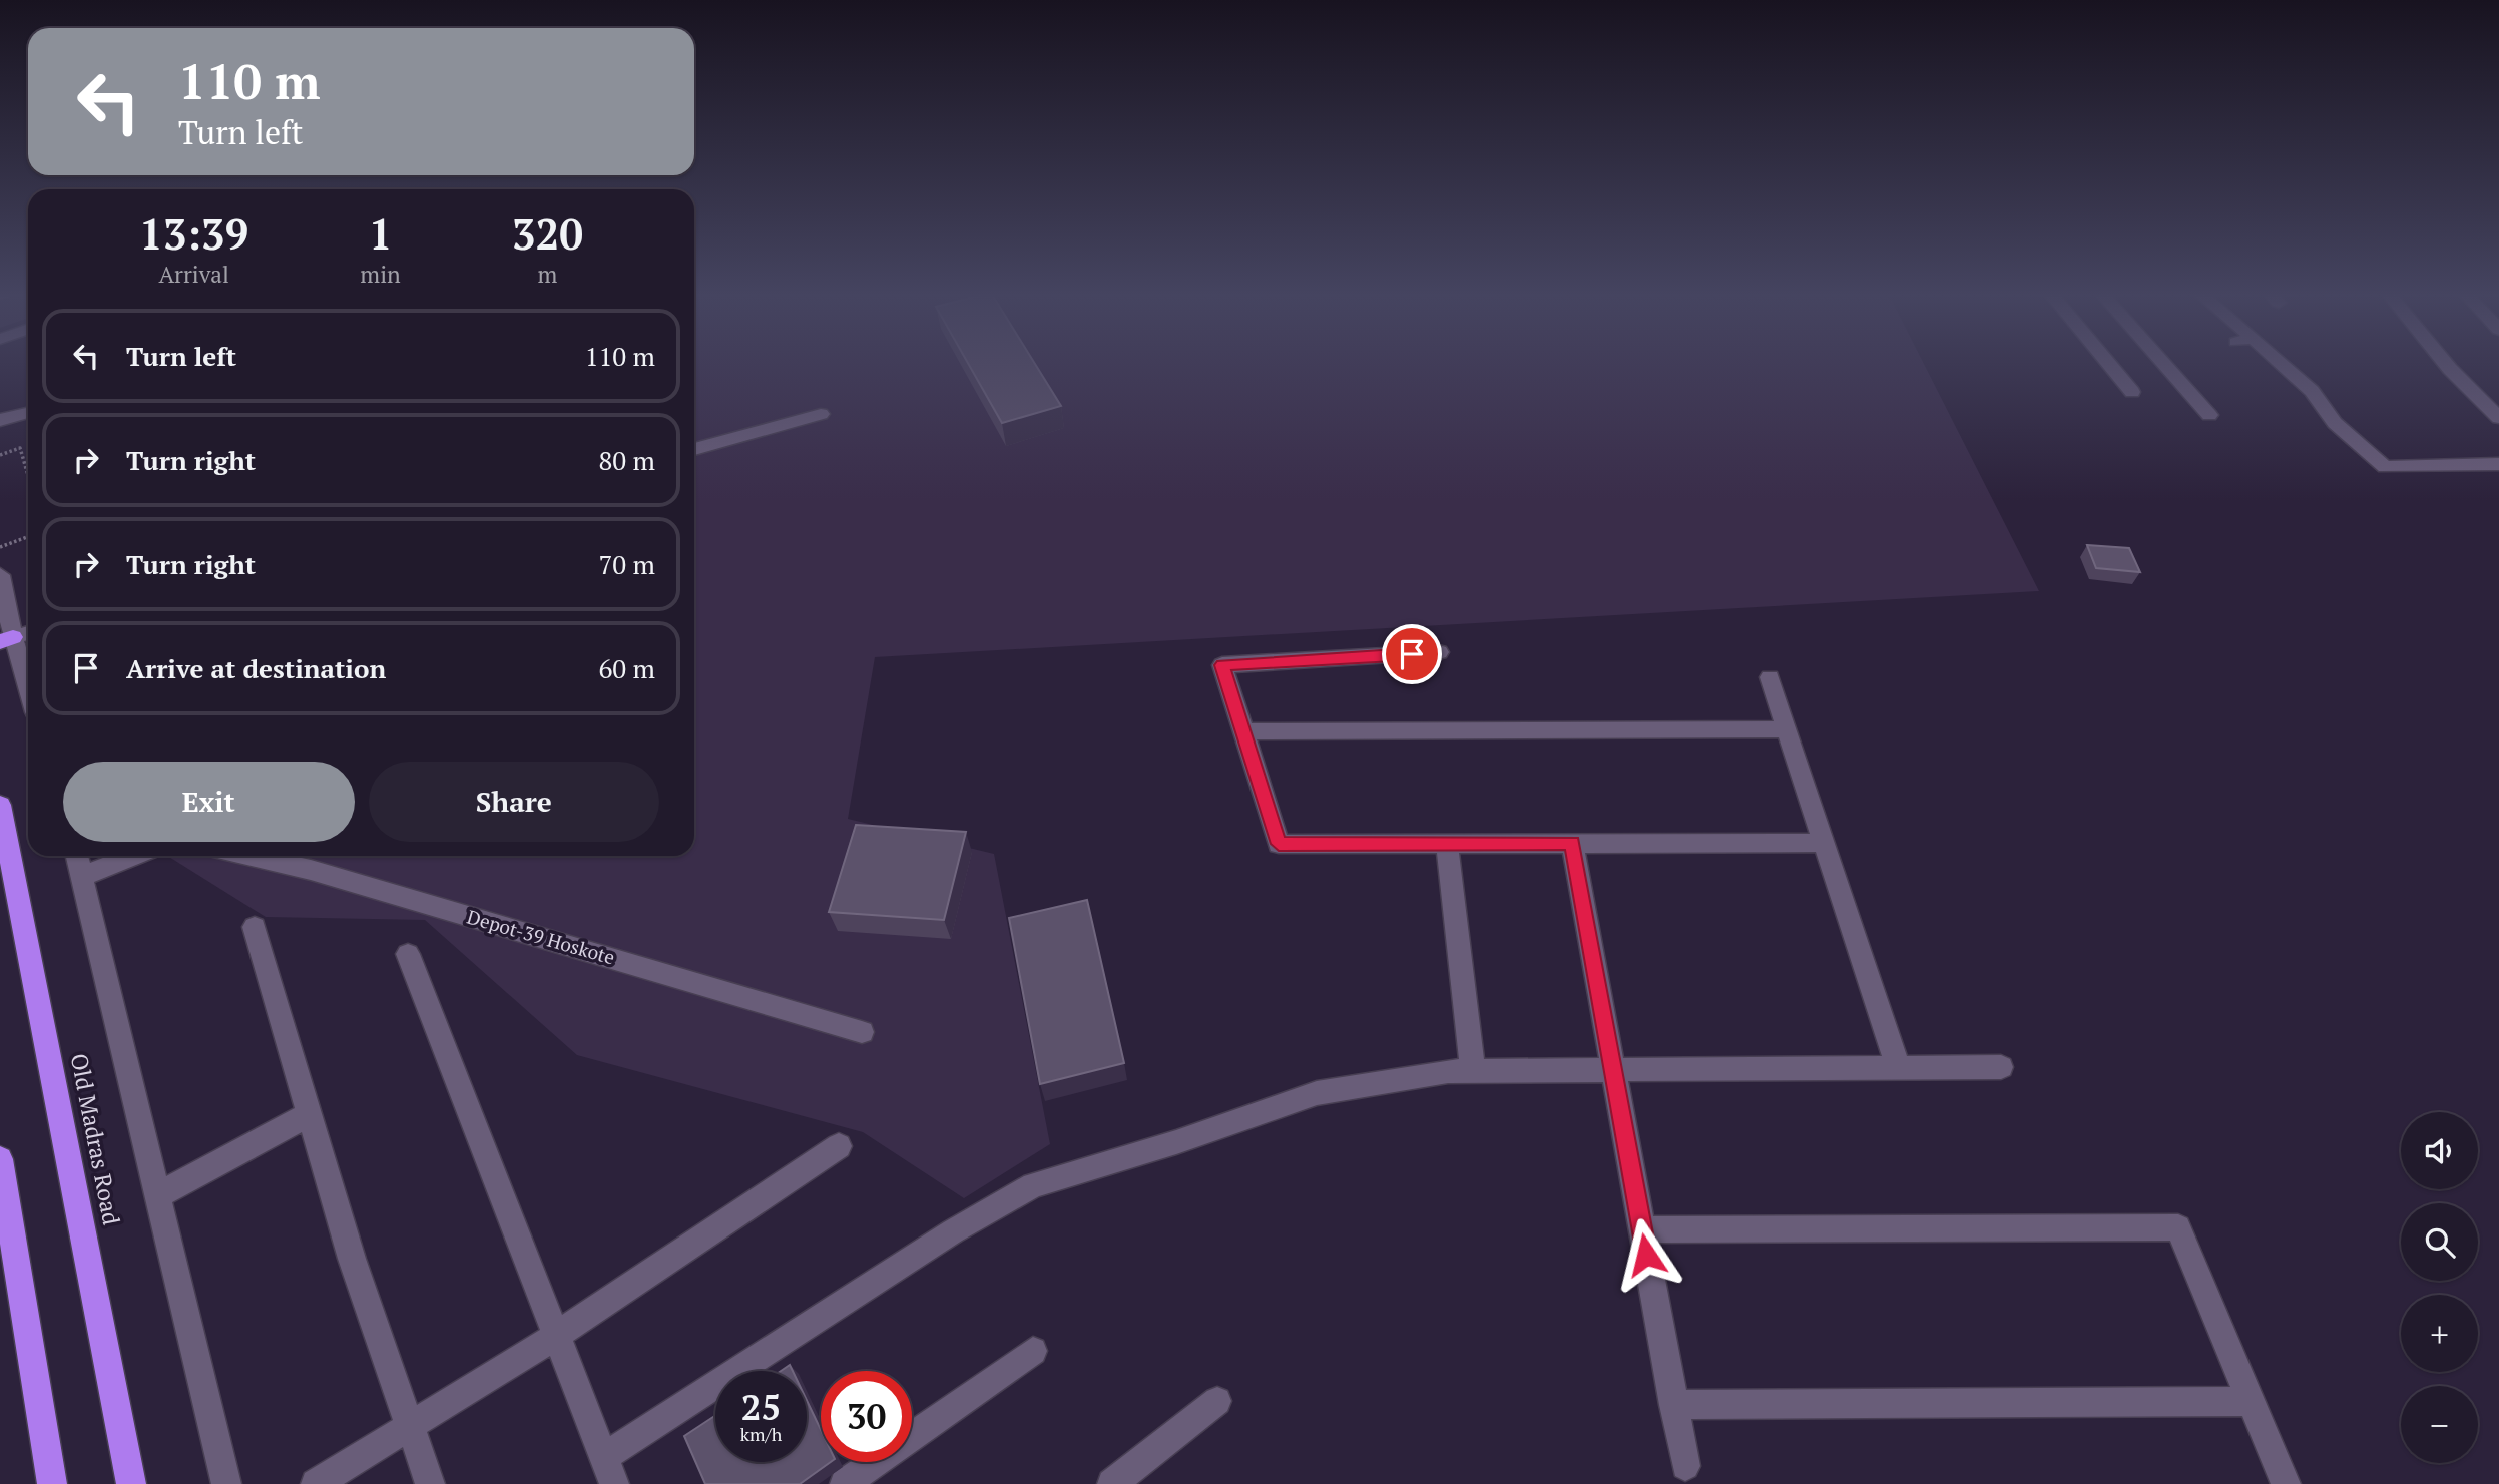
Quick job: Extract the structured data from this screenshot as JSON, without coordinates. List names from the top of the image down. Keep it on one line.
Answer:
{"streets":{"highway":["Old Madras Road"],"street":["Depot-39 Hoskote"]},"page":{"turn":["110 m","Turn left"],"eta":["13:39","Arrival","1","min","320","m"],"list":[{"name":"Turn left","value":"110 m"},{"name":"Turn right","value":"80 m"},{"name":"Turn right","value":"70 m"},{"name":"Arrive at destination","value":"60 m"}],"buttons":["Exit","Share"],"map_buttons":["+","−"],"speed":"25 km/h","limit":"30"}}
